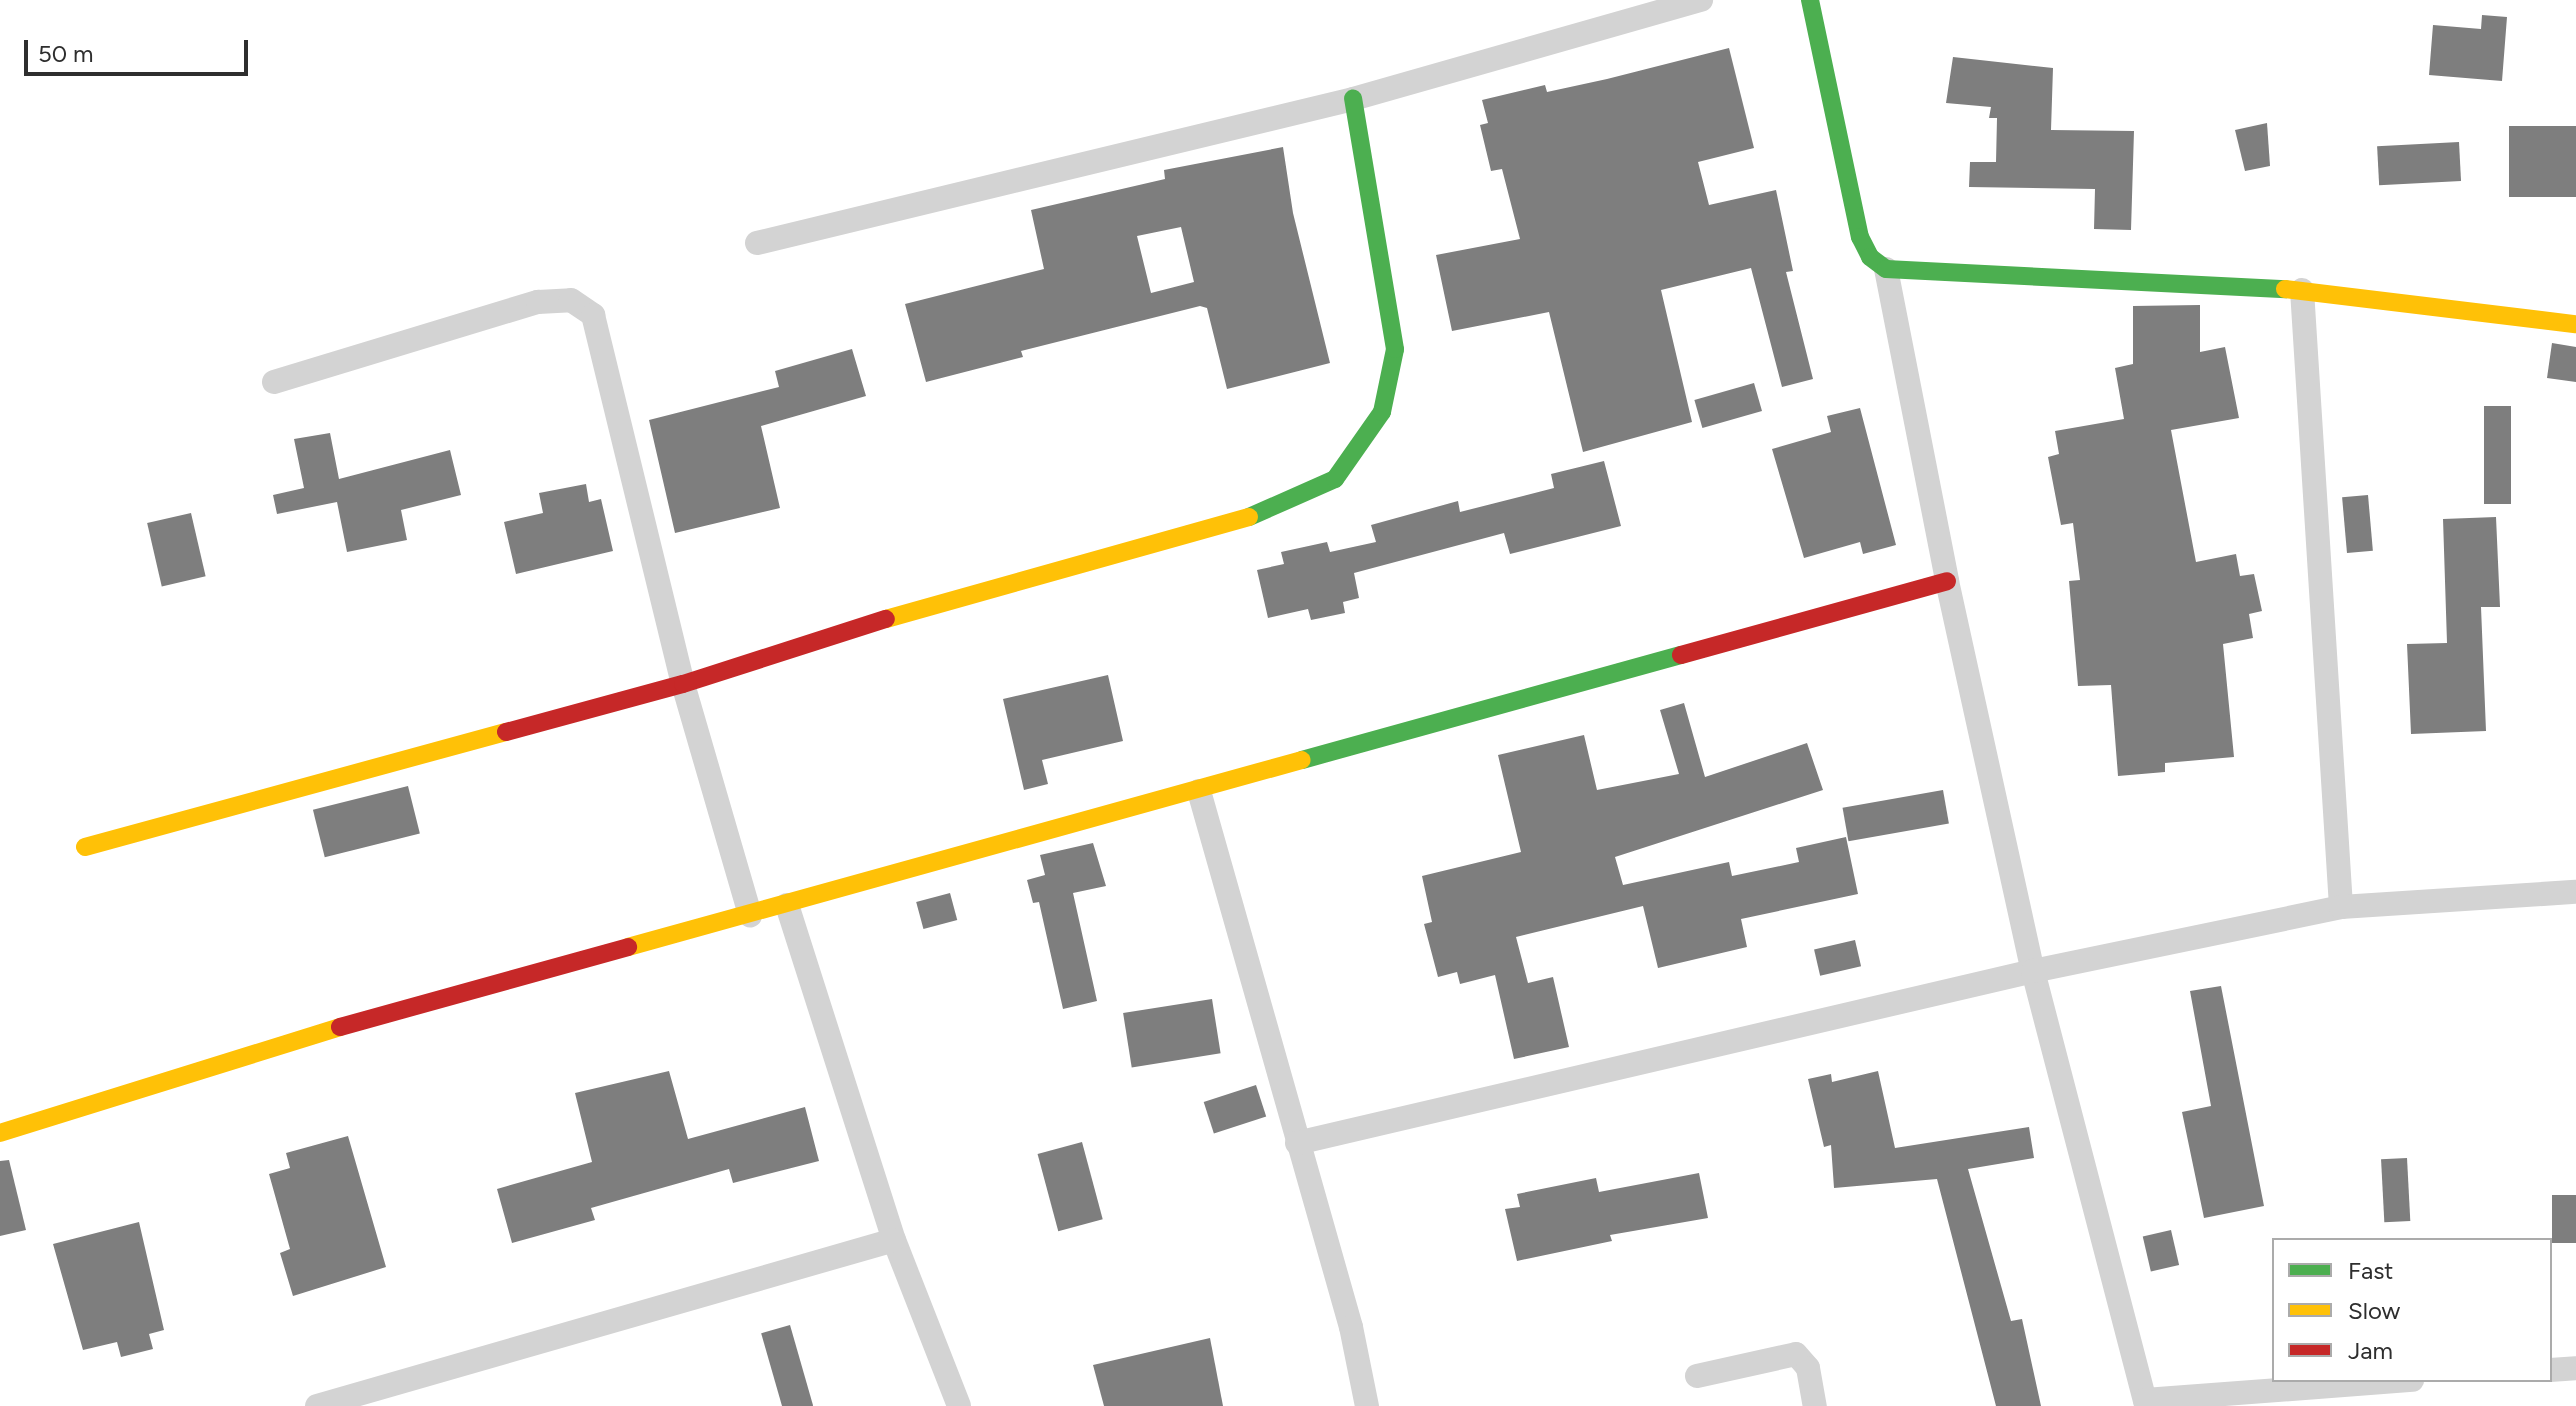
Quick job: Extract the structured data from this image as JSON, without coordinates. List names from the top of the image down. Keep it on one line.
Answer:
{"legend":["Fast","Slow","Jam"],"scale_bar":"50 m"}
